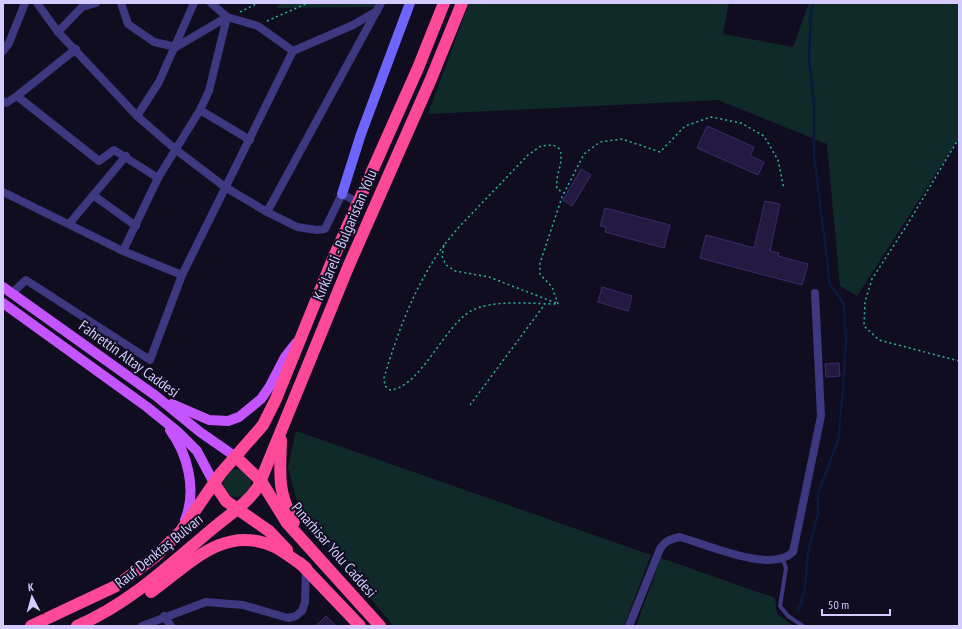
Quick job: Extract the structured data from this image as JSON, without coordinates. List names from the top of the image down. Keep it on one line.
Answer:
{"streets":{"highway":["Kırklareli - Bulgaristan Yolu","Pınarhisar Yolu Caddesi","Rauf Denktaş Bulvarı"],"main road":["Fahrettin Altay Caddesi"]},"crossings":[["Kırklareli - Bulgaristan Yolu","Fahrettin Altay Caddesi"],["Kırklareli - Bulgaristan Yolu","Pınarhisar Yolu Caddesi"],["Kırklareli - Bulgaristan Yolu","Rauf Denktaş Bulvarı"],["Fahrettin Altay Caddesi","Pınarhisar Yolu Caddesi"],["Fahrettin Altay Caddesi","Rauf Denktaş Bulvarı"],["Pınarhisar Yolu Caddesi","Rauf Denktaş Bulvarı"]],"scale_bar":"50 m","north":"top"}
